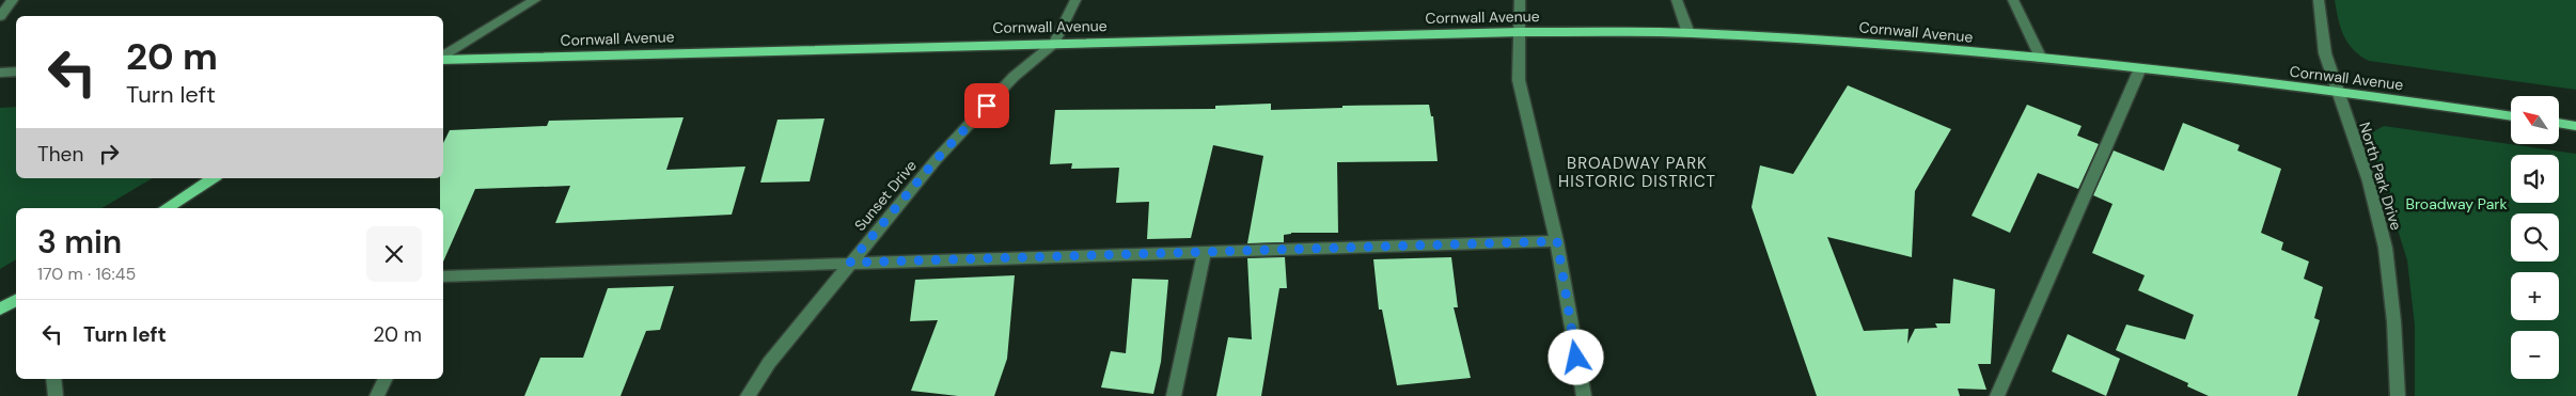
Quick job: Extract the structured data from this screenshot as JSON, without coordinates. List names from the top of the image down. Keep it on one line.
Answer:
{"streets":{"main road":["Cornwall Avenue"],"street":["North Park Drive","Sunset Drive"]},"crossings":[["Cornwall Avenue","North Park Drive"],["Cornwall Avenue","Sunset Drive"]],"districts":["BROADWAY PARK HISTORIC DISTRICT"],"parks":["Broadway Park"],"north":"top left","page":{"turn":["20 m","Turn left"],"map_buttons":["+","−"],"then":"Then","heading":["3 min","170 m · 16:45"],"list":[{"name":"Turn left","value":"20 m"}]}}
